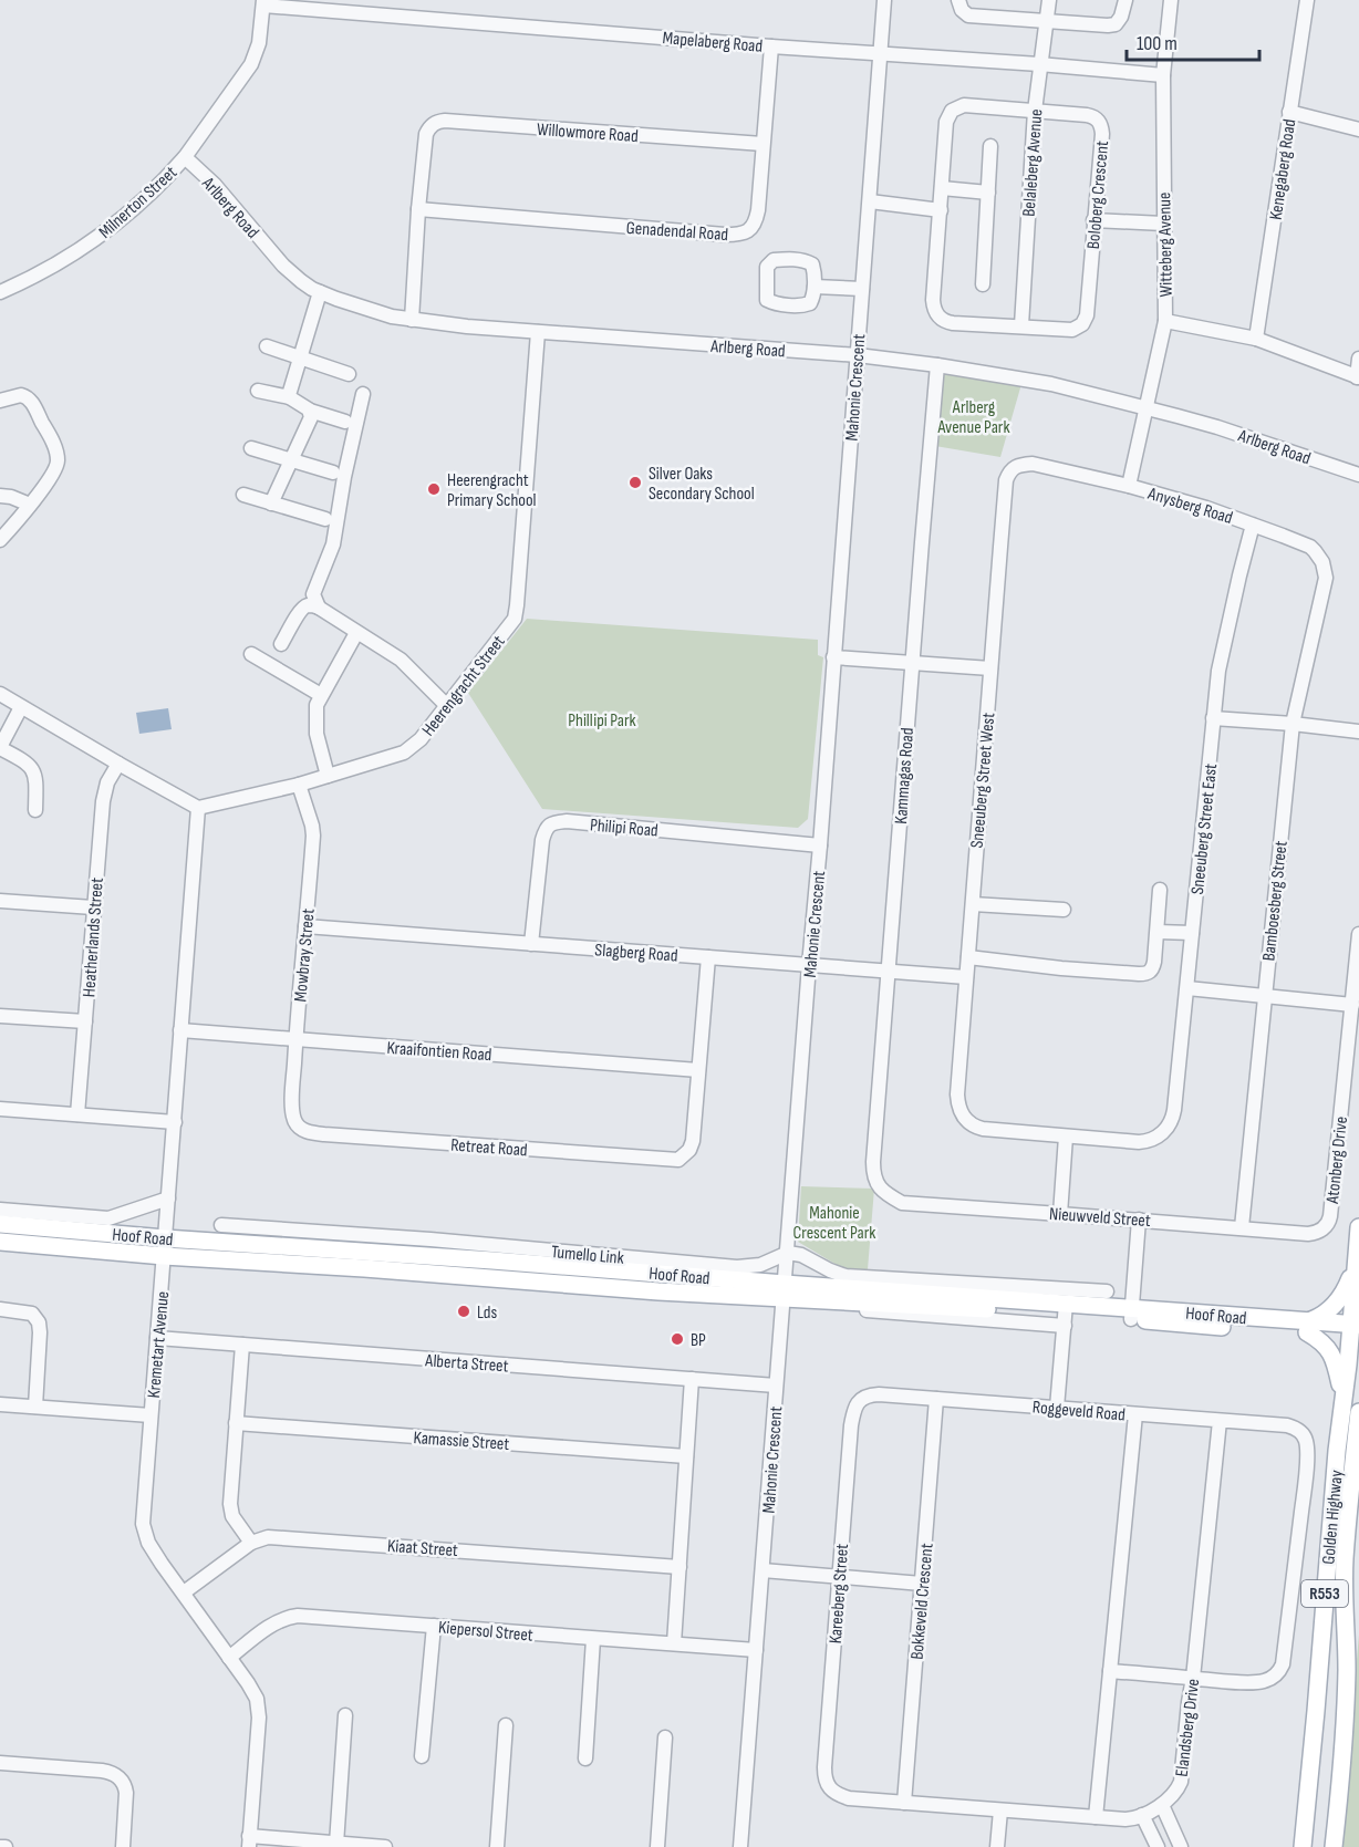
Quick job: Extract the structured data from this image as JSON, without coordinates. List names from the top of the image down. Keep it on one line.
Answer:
{"streets":{"main road":["Hoof Road","Golden Highway","R553"],"street":["Mapelaberg Road","Willowmore Road","Belaleberg Avenue","Kenegaberg Road","Boloberg Crescent","Milnerton Street","Arlberg Road","Genadendal Road","Witteberg Avenue","Mahonie Crescent","Anysberg Road","Heerengracht Street","Kammagas Road","Sneeuberg Street West","Philipi Road","Sneeuberg Street East","Bamboesberg Street","Heatherlands Street","Slagberg Road","Mowbray Street","Kraaifontien Road","Retreat Road","Atonberg Drive","Nieuwveld Street","Tumello Link","Kremetart Avenue","Alberta Street","Roggeveld Road","Kamassie Street","Kiaat Street","Kareeberg Street","Bokkeveld Crescent","Kiepersol Street","Elandsberg Drive"]},"crossings":[["Mapelaberg Road","Belaleberg Avenue"],["Mapelaberg Road","Milnerton Street"],["Mapelaberg Road","Genadendal Road"],["Mapelaberg Road","Witteberg Avenue"],["Mapelaberg Road","Mahonie Crescent"],["Willowmore Road","Genadendal Road"],["Belaleberg Avenue","Boloberg Crescent"],["Milnerton Street","Arlberg Road"],["Arlberg Road","Witteberg Avenue"],["Arlberg Road","Mahonie Crescent"],["Arlberg Road","Heerengracht Street"],["Arlberg Road","Kammagas Road"],["Witteberg Avenue","Anysberg Road"],["Mahonie Crescent","Philipi Road"],["Mahonie Crescent","Slagberg Road"],["Mahonie Crescent","Hoof Road"],["Mahonie Crescent","Tumello Link"],["Mahonie Crescent","Alberta Street"],["Mahonie Crescent","Kiepersol Street"],["Anysberg Road","Sneeuberg Street West"],["Anysberg Road","Sneeuberg Street East"],["Anysberg Road","Bamboesberg Street"],["Heerengracht Street","Mowbray Street"],["Heerengracht Street","Kremetart Avenue"],["Kammagas Road","Slagberg Road"],["Kammagas Road","Nieuwveld Street"],["Sneeuberg Street West","Sneeuberg Street East"],["Sneeuberg Street West","Slagberg Road"],["Philipi Road","Slagberg Road"],["Bamboesberg Street","Nieuwveld Street"],["Slagberg Road","Mowbray Street"],["Mowbray Street","Kraaifontien Road"],["Mowbray Street","Retreat Road"],["Kraaifontien Road","Retreat Road"],["Kraaifontien Road","Kremetart Avenue"],["Atonberg Drive","Nieuwveld Street"],["Hoof Road","Kremetart Avenue"],["Hoof Road","Golden Highway"],["Kremetart Avenue","Alberta Street"],["Kremetart Avenue","Kiaat Street"],["Kremetart Avenue","Kiepersol Street"],["Roggeveld Road","Kareeberg Street"],["Roggeveld Road","Bokkeveld Crescent"],["Roggeveld Road","Elandsberg Drive"],["Kareeberg Street","Elandsberg Drive"],["Bokkeveld Crescent","Elandsberg Drive"]],"parks":["Arlberg Avenue Park","Phillipi Park","Mahonie Crescent Park"],"places":["Silver Oaks Secondary School","Heerengracht Primary School","Lds","BP"],"scale_bar":"100 m"}
